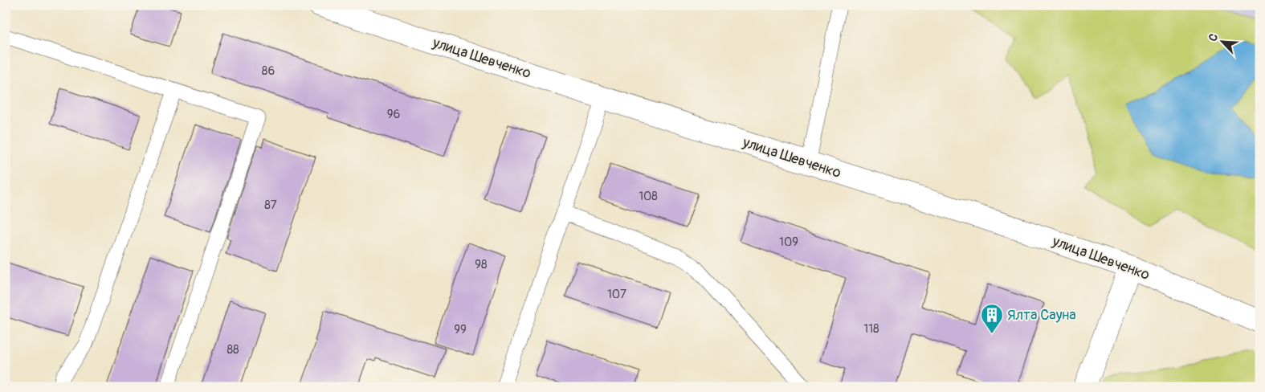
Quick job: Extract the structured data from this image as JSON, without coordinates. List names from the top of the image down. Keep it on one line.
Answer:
{"streets":{"street":["улица Шевченко"]},"places":{"building":["Ялта Сауна"]},"house_numbers":["86","96","108","87","109","98","107","118","99","88"],"north":"top left"}
